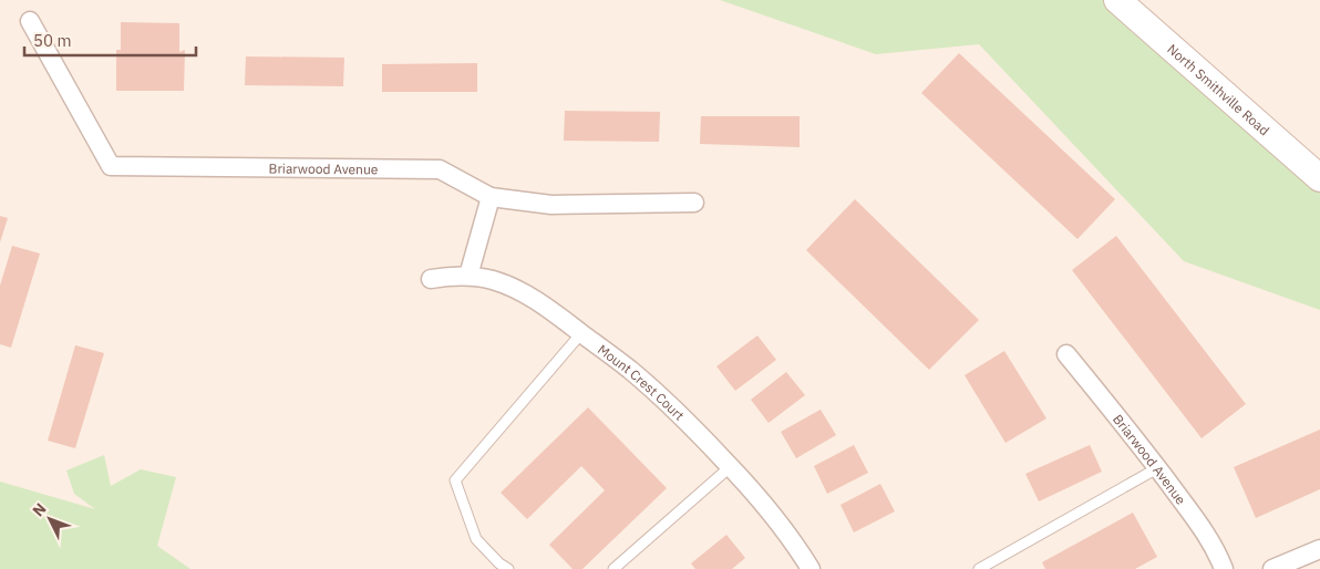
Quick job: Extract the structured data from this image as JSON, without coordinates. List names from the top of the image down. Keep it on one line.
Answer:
{"streets":{"main road":["North Smithville Road"],"street":["Briarwood Avenue","Mount Crest Court"]},"scale_bar":"50 m","north":"top left"}
